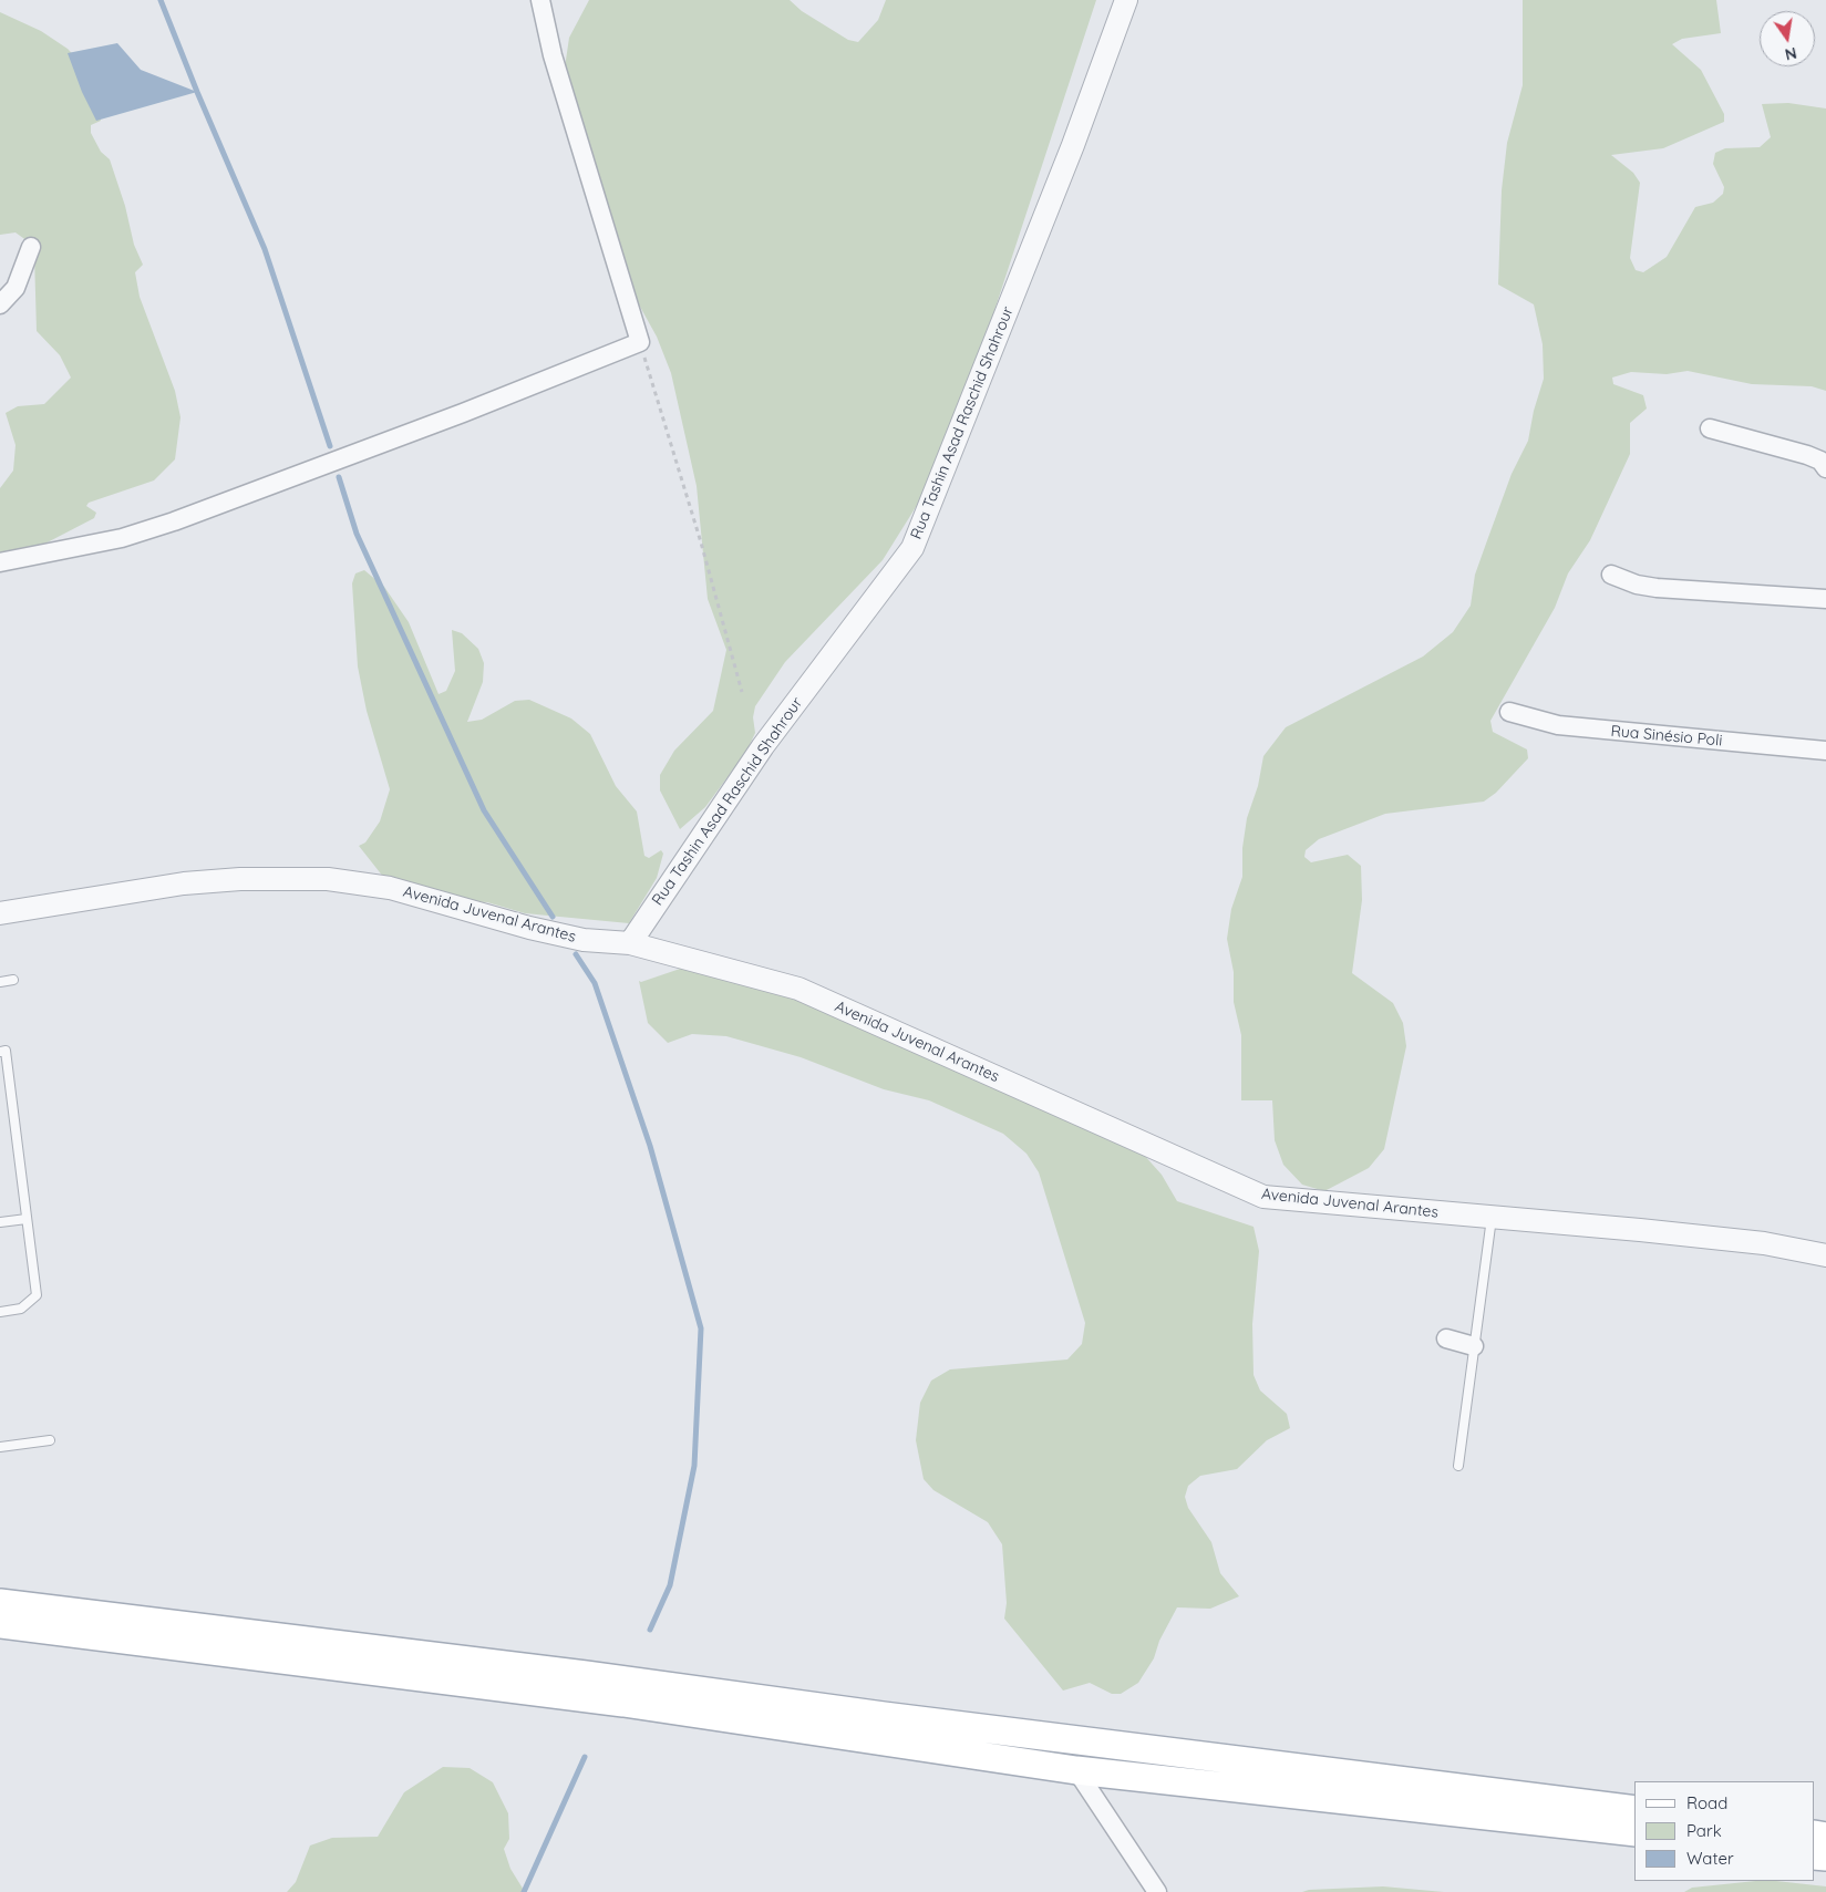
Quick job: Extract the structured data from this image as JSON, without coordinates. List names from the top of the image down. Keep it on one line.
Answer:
{"streets":{"street":["Rua Tashin Asad Raschid Shahrour","Rua Sinésio Poli","Avenida Juvenal Arantes"]},"crossings":[["Rua Tashin Asad Raschid Shahrour","Avenida Juvenal Arantes"]],"legend":["Road","Park","Water"],"north":"bottom"}
